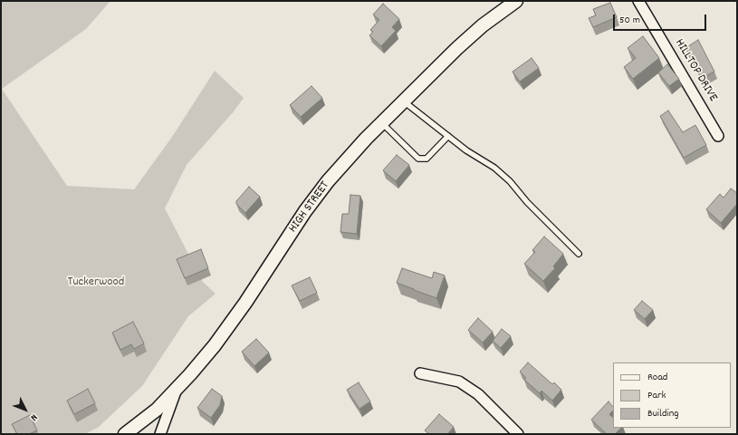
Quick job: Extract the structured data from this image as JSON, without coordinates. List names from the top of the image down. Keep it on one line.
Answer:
{"streets":{"street":["HILLTOP DRIVE","HIGH STREET"]},"parks":["Tuckerwood"],"legend":["Road","Park","Building"],"scale_bar":"50 m","north":"bottom right"}
